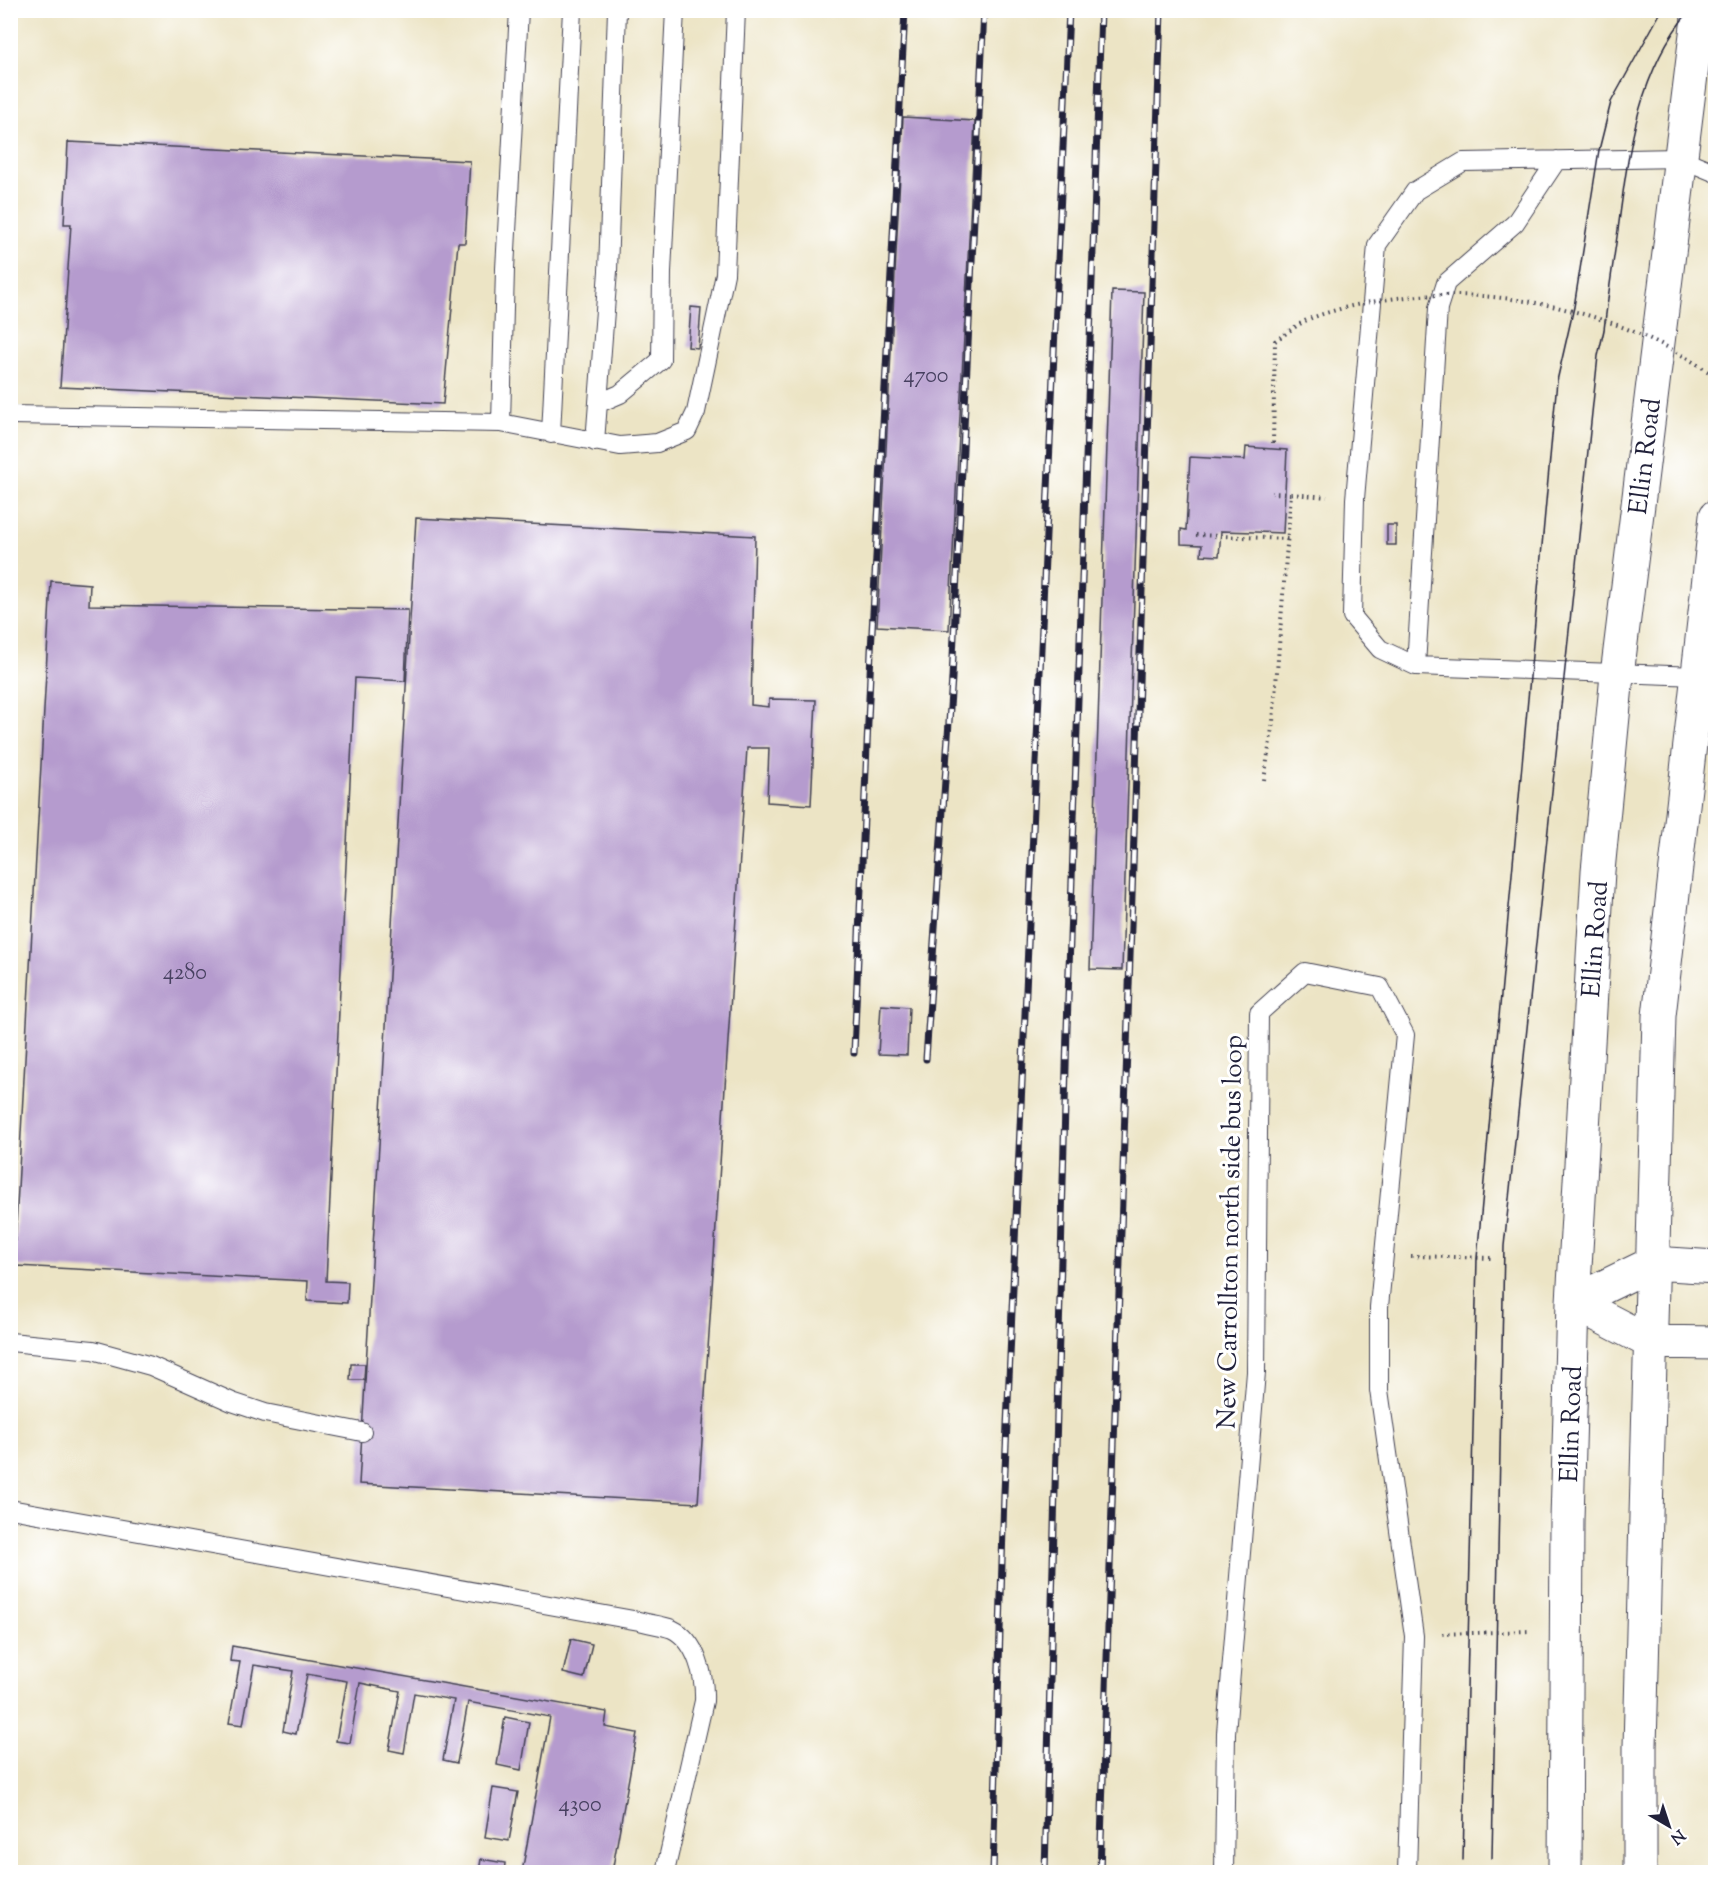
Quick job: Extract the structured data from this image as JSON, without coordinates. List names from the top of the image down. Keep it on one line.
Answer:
{"streets":{"street":["Ellin Road"],"lane":["New Carrollton north side bus loop"]},"house_numbers":["4700","4280","4300"],"north":"bottom right"}
